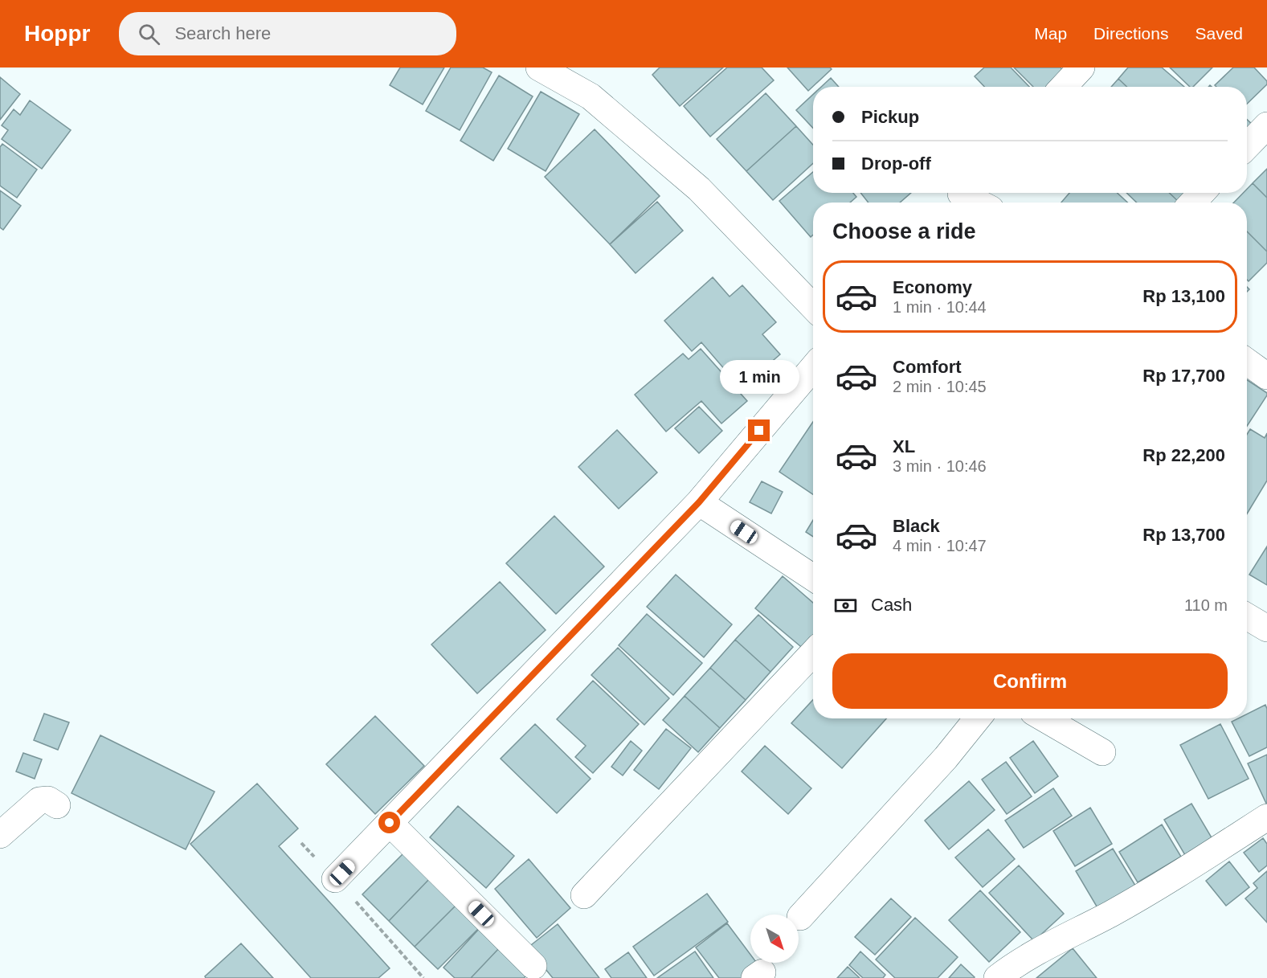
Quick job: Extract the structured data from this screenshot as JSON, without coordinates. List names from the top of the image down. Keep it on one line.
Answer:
{"north":"bottom right","page":{"header":"Hoppr","search":"Search here","nav":["Map","Directions","Saved"],"banner":["Pickup","Drop-off"],"heading":"Choose a ride","list":[{"name":"Economy","note":"1 min · 10:44","value":"Rp 13,100"},{"name":"Comfort","note":"2 min · 10:45","value":"Rp 17,700"},{"name":"XL","note":"3 min · 10:46","value":"Rp 22,200"},{"name":"Black","note":"4 min · 10:47","value":"Rp 13,700"}],"bubble":"1 min","pay":["Cash","110 m"],"buttons":"Confirm"}}
